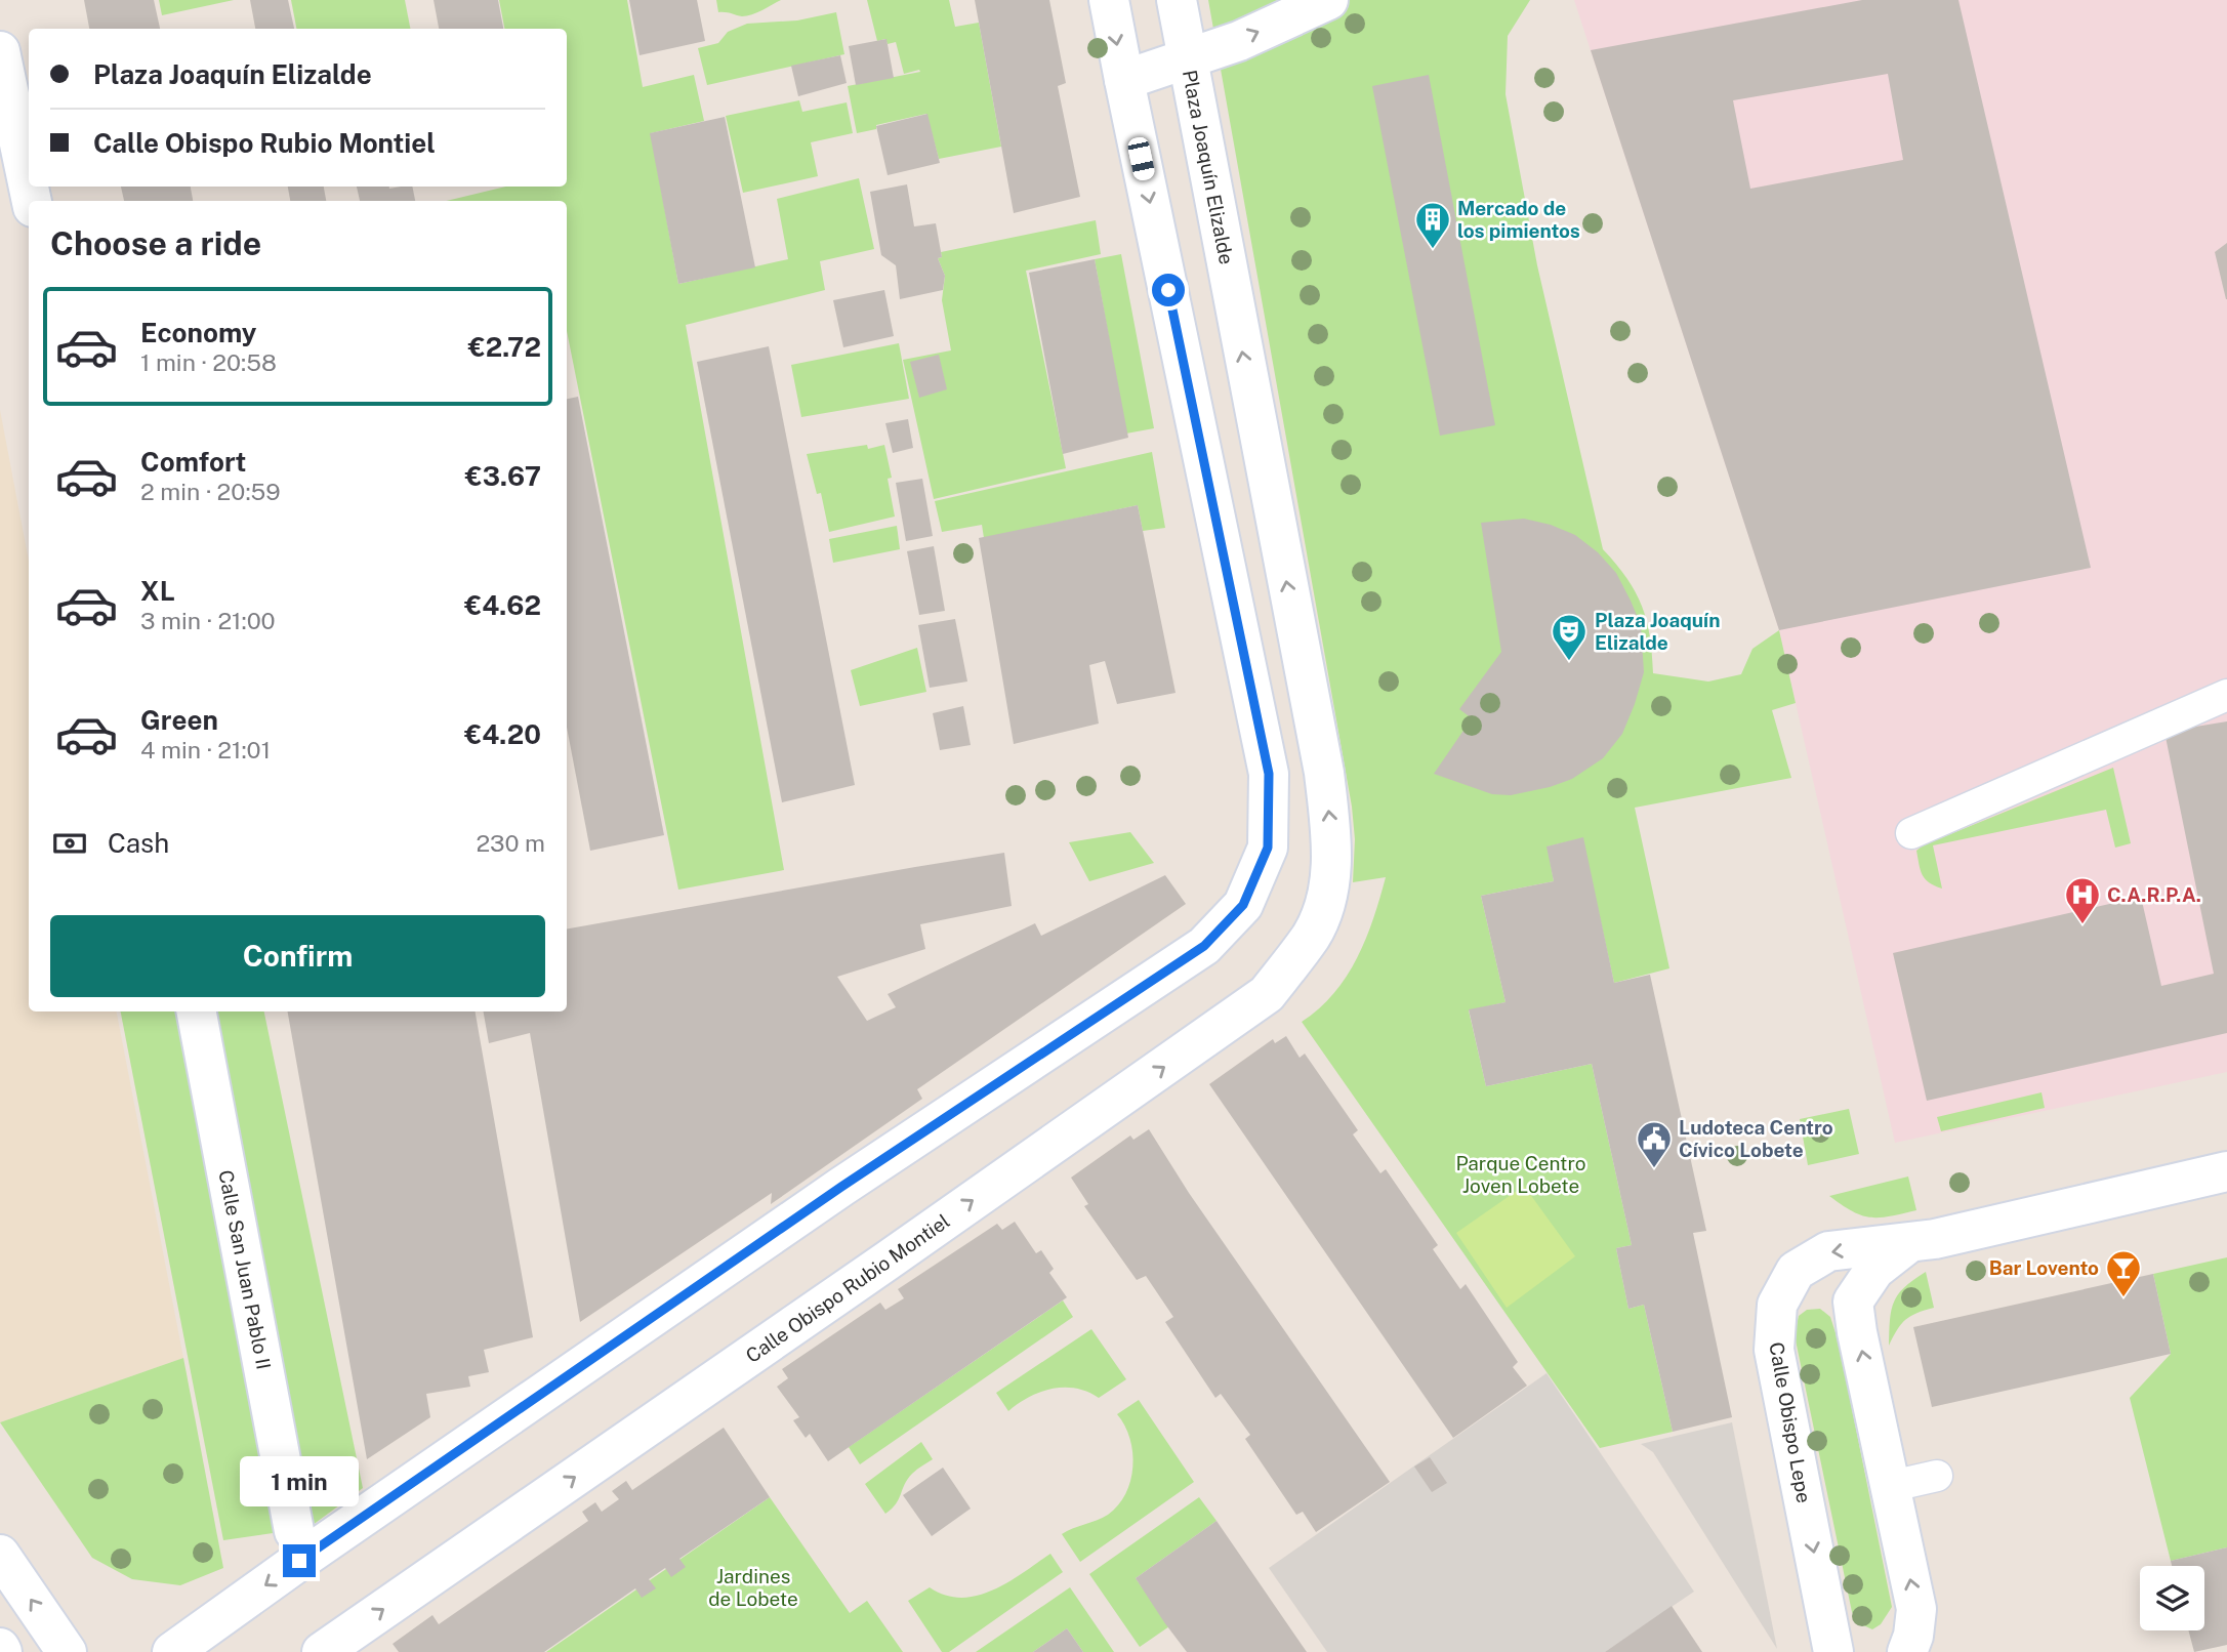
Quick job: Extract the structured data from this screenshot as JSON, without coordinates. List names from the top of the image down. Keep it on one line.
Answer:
{"streets":{"street":["Plaza Joaquín Elizalde","Calle San Juan Pablo II","Calle Obispo Rubio Montiel","Calle Obispo Lepe"]},"crossings":[["Plaza Joaquín Elizalde","Calle Obispo Rubio Montiel"]],"one_way":["Plaza Joaquín Elizalde","Calle Obispo Rubio Montiel"],"parks":["Parque Centro Joven Lobete","Jardines de Lobete"],"places":{"building":["Mercado de los pimientos"],"theatre":["Plaza Joaquín Elizalde"],"hospital":["C.A.R.P.A."],"public building":["Ludoteca Centro Cívico Lobete"],"bar":["Bar Lovento"]},"page":{"banner":["Plaza Joaquín Elizalde","Calle Obispo Rubio Montiel"],"heading":"Choose a ride","list":[{"name":"Economy","note":"1 min · 20:58","value":"€2.72"},{"name":"Comfort","note":"2 min · 20:59","value":"€3.67"},{"name":"XL","note":"3 min · 21:00","value":"€4.62"},{"name":"Green","note":"4 min · 21:01","value":"€4.20"}],"pay":["Cash","230 m"],"buttons":"Confirm","bubble":"1 min"}}
